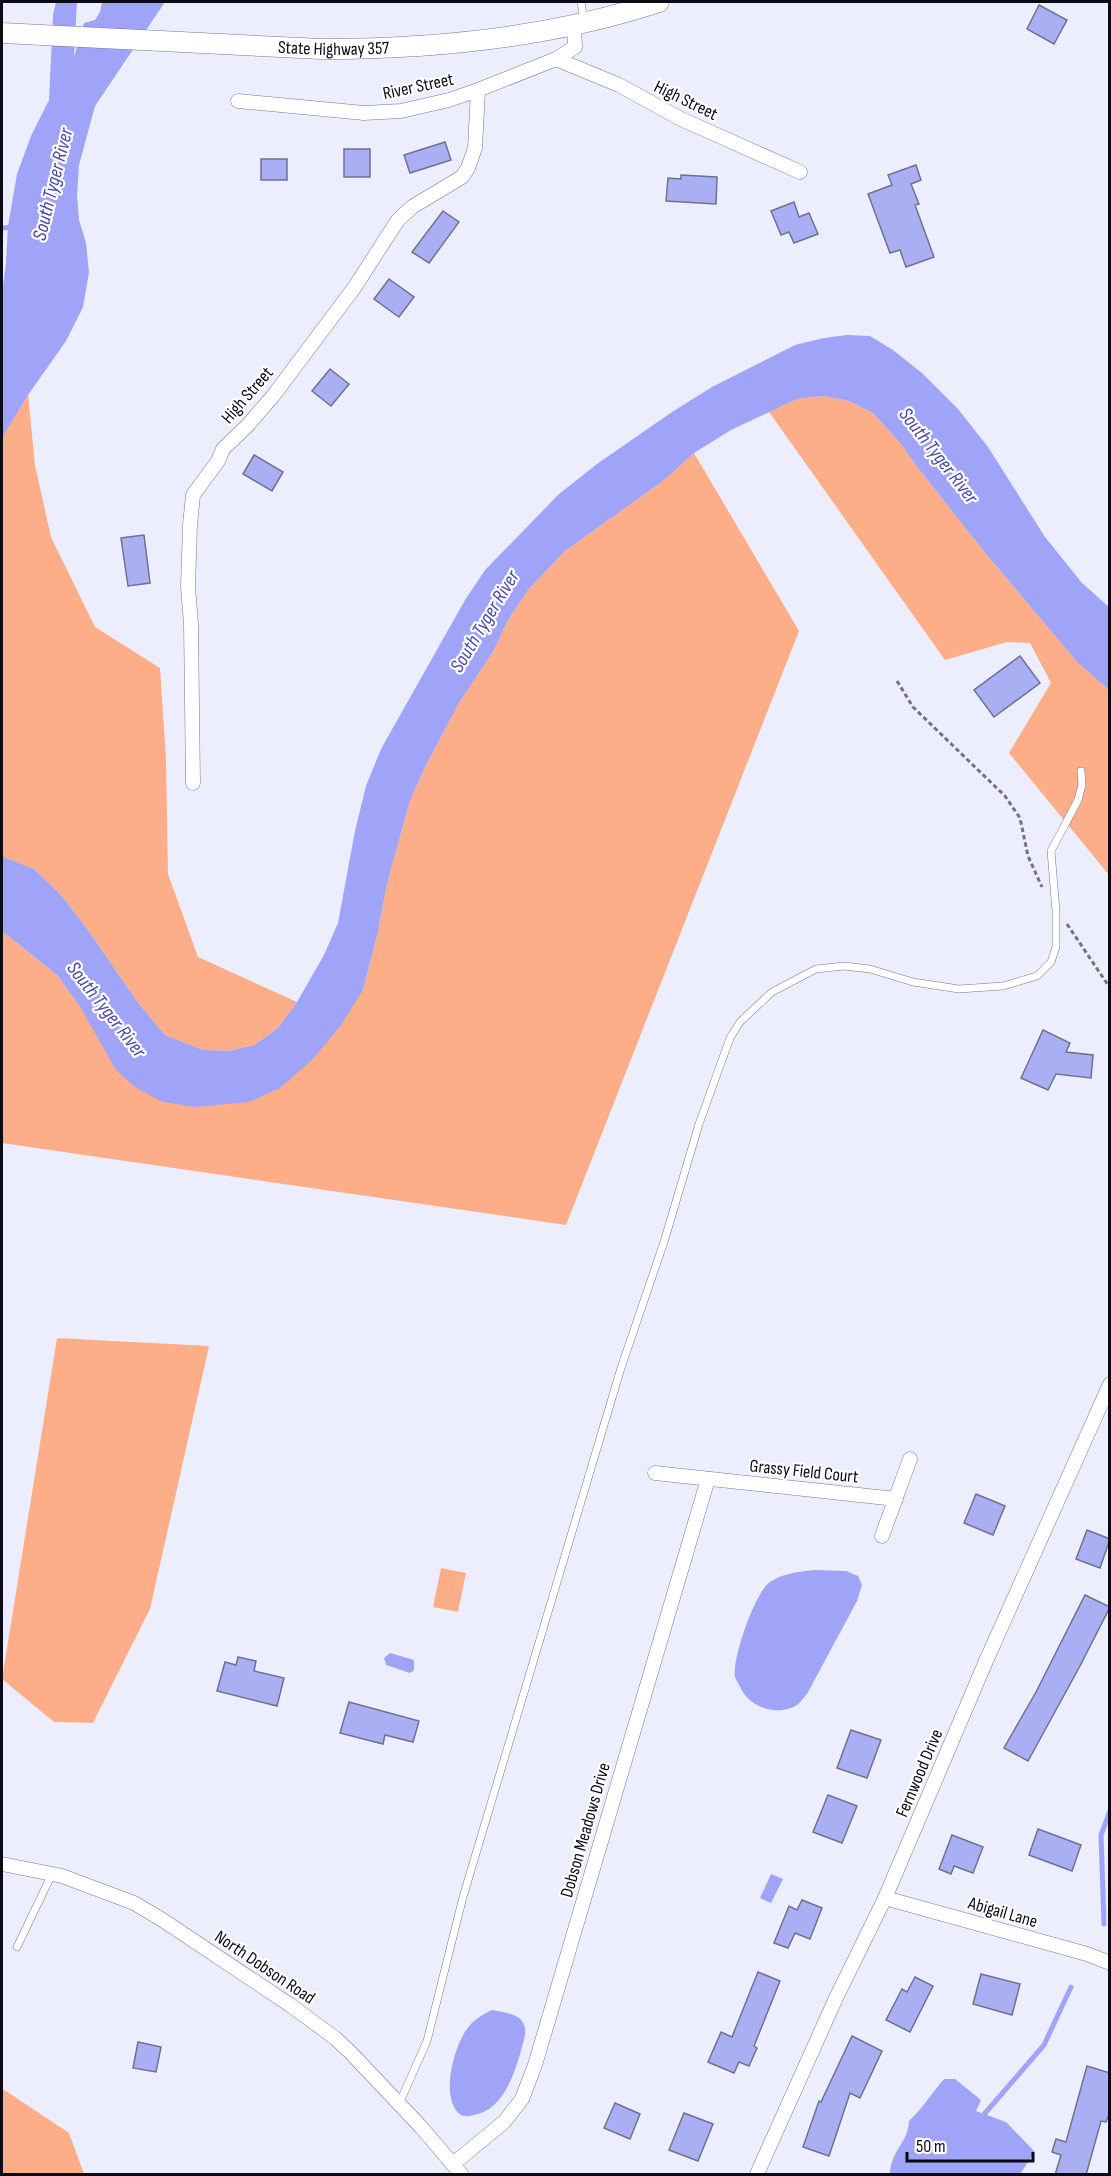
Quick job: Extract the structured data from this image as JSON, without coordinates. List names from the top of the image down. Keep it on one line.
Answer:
{"streets":{"main road":["State Highway 357"],"street":["River Street","High Street","Grassy Field Court","Fernwood Drive","Dobson Meadows Drive","Abigail Lane","North Dobson Road"]},"crossings":[["State Highway 357","River Street"],["River Street","High Street"],["Grassy Field Court","Dobson Meadows Drive"],["Fernwood Drive","Abigail Lane"],["Dobson Meadows Drive","North Dobson Road"]],"water":["South Tyger River"],"scale_bar":"50 m"}
